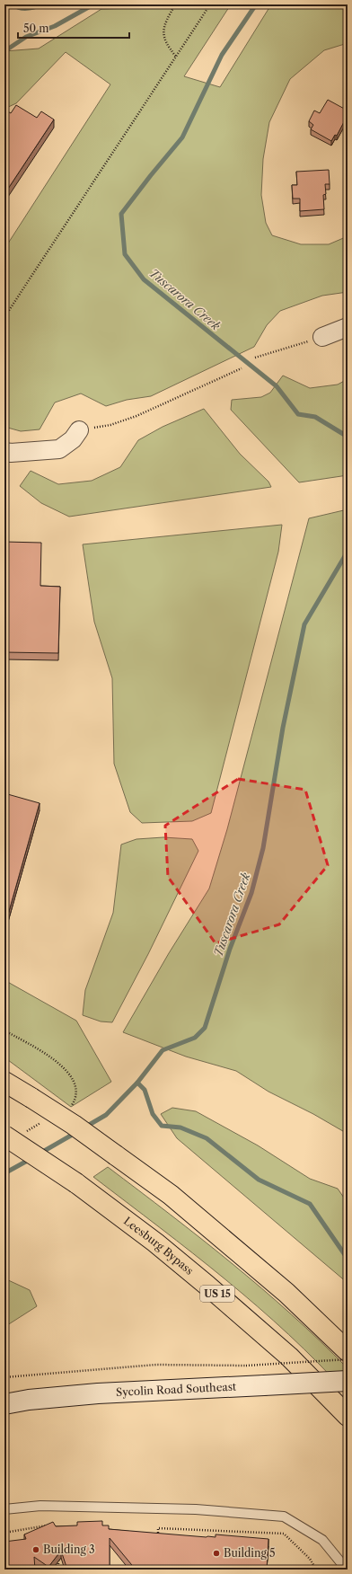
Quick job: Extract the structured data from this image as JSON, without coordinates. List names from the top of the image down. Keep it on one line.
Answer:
{"streets":{"highway":["Leesburg Bypass","US 15"],"main road":["Sycolin Road Southeast"]},"water":["Tuscarora Creek"],"places":["Building 3","Building 5"],"scale_bar":"50 m"}
